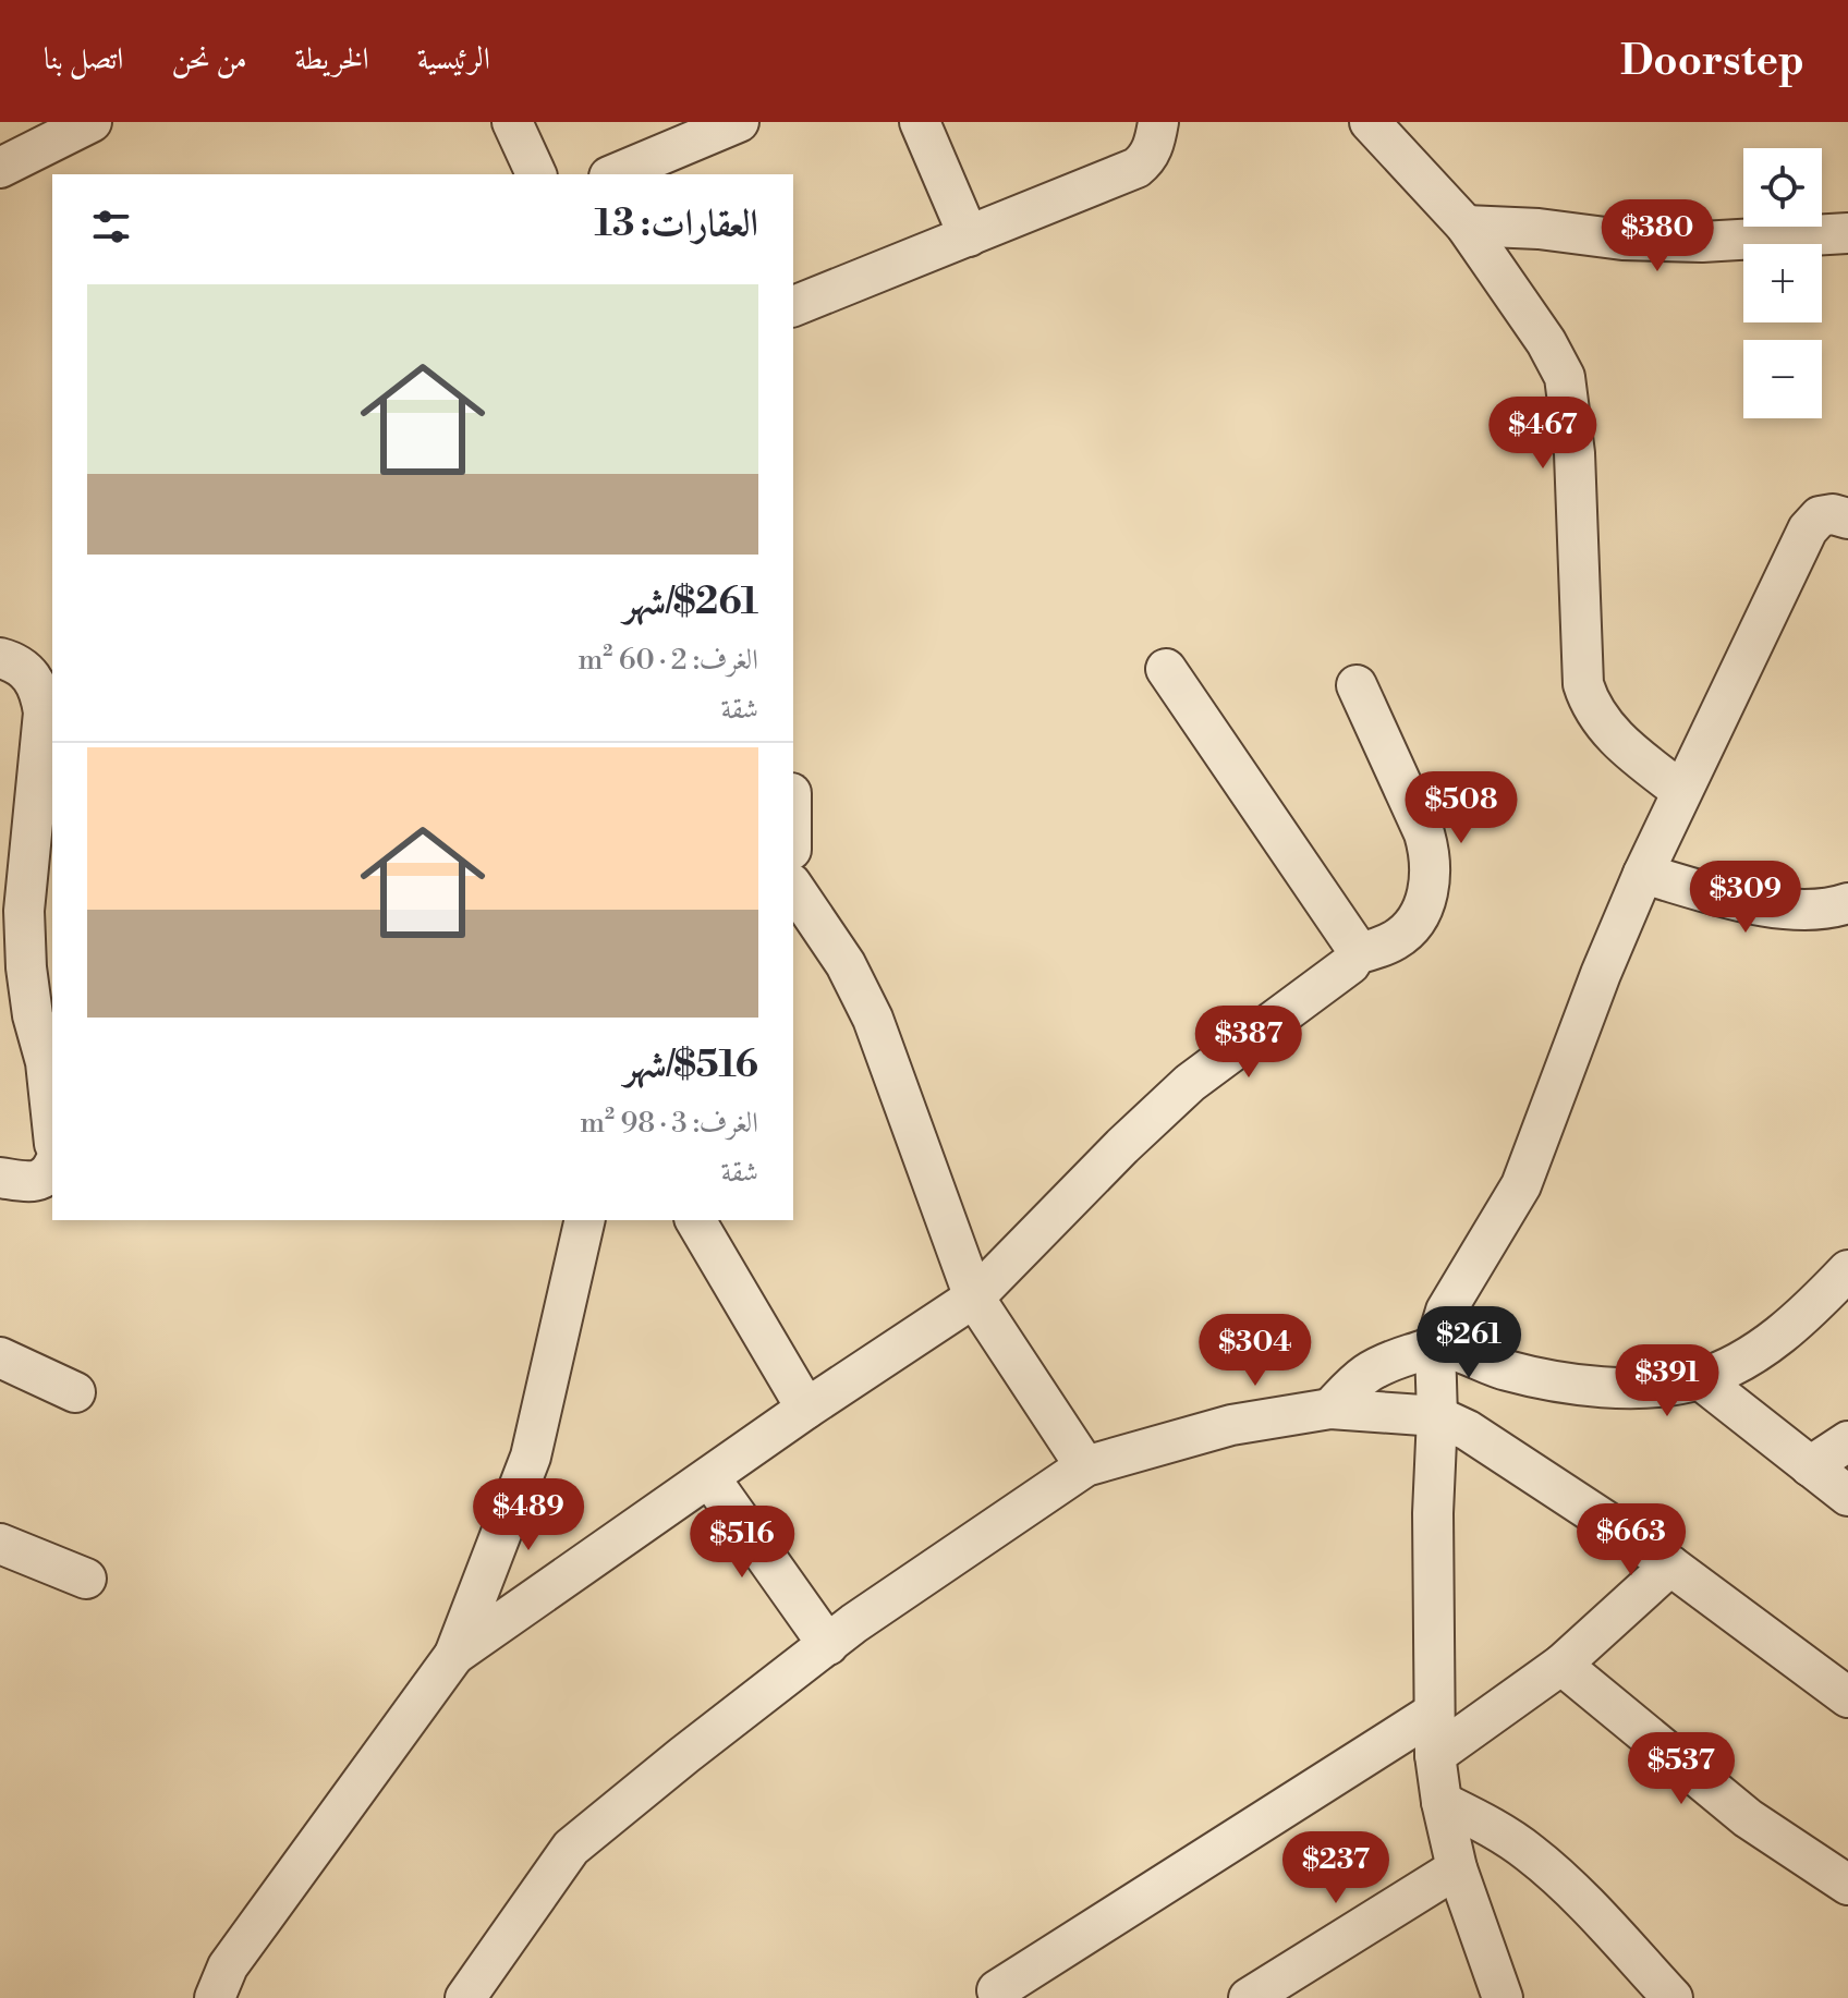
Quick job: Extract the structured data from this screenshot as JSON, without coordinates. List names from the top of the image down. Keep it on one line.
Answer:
{"page":{"header":"Doorstep","nav":["الرئيسية","الخريطة","من نحن","اتصل بنا"],"map_buttons":["+","−"],"heading":"العقارات: 13","price":["$380","$467","$508","$309","$387","$261","$304","$391","$489","$663","$516","$537","$237"],"list":[{"name":"$261/شهر","note":"الغرف: 2 · 60 m² · شقة"},{"name":"$516/شهر","note":"الغرف: 3 · 98 m² · شقة"}]}}
